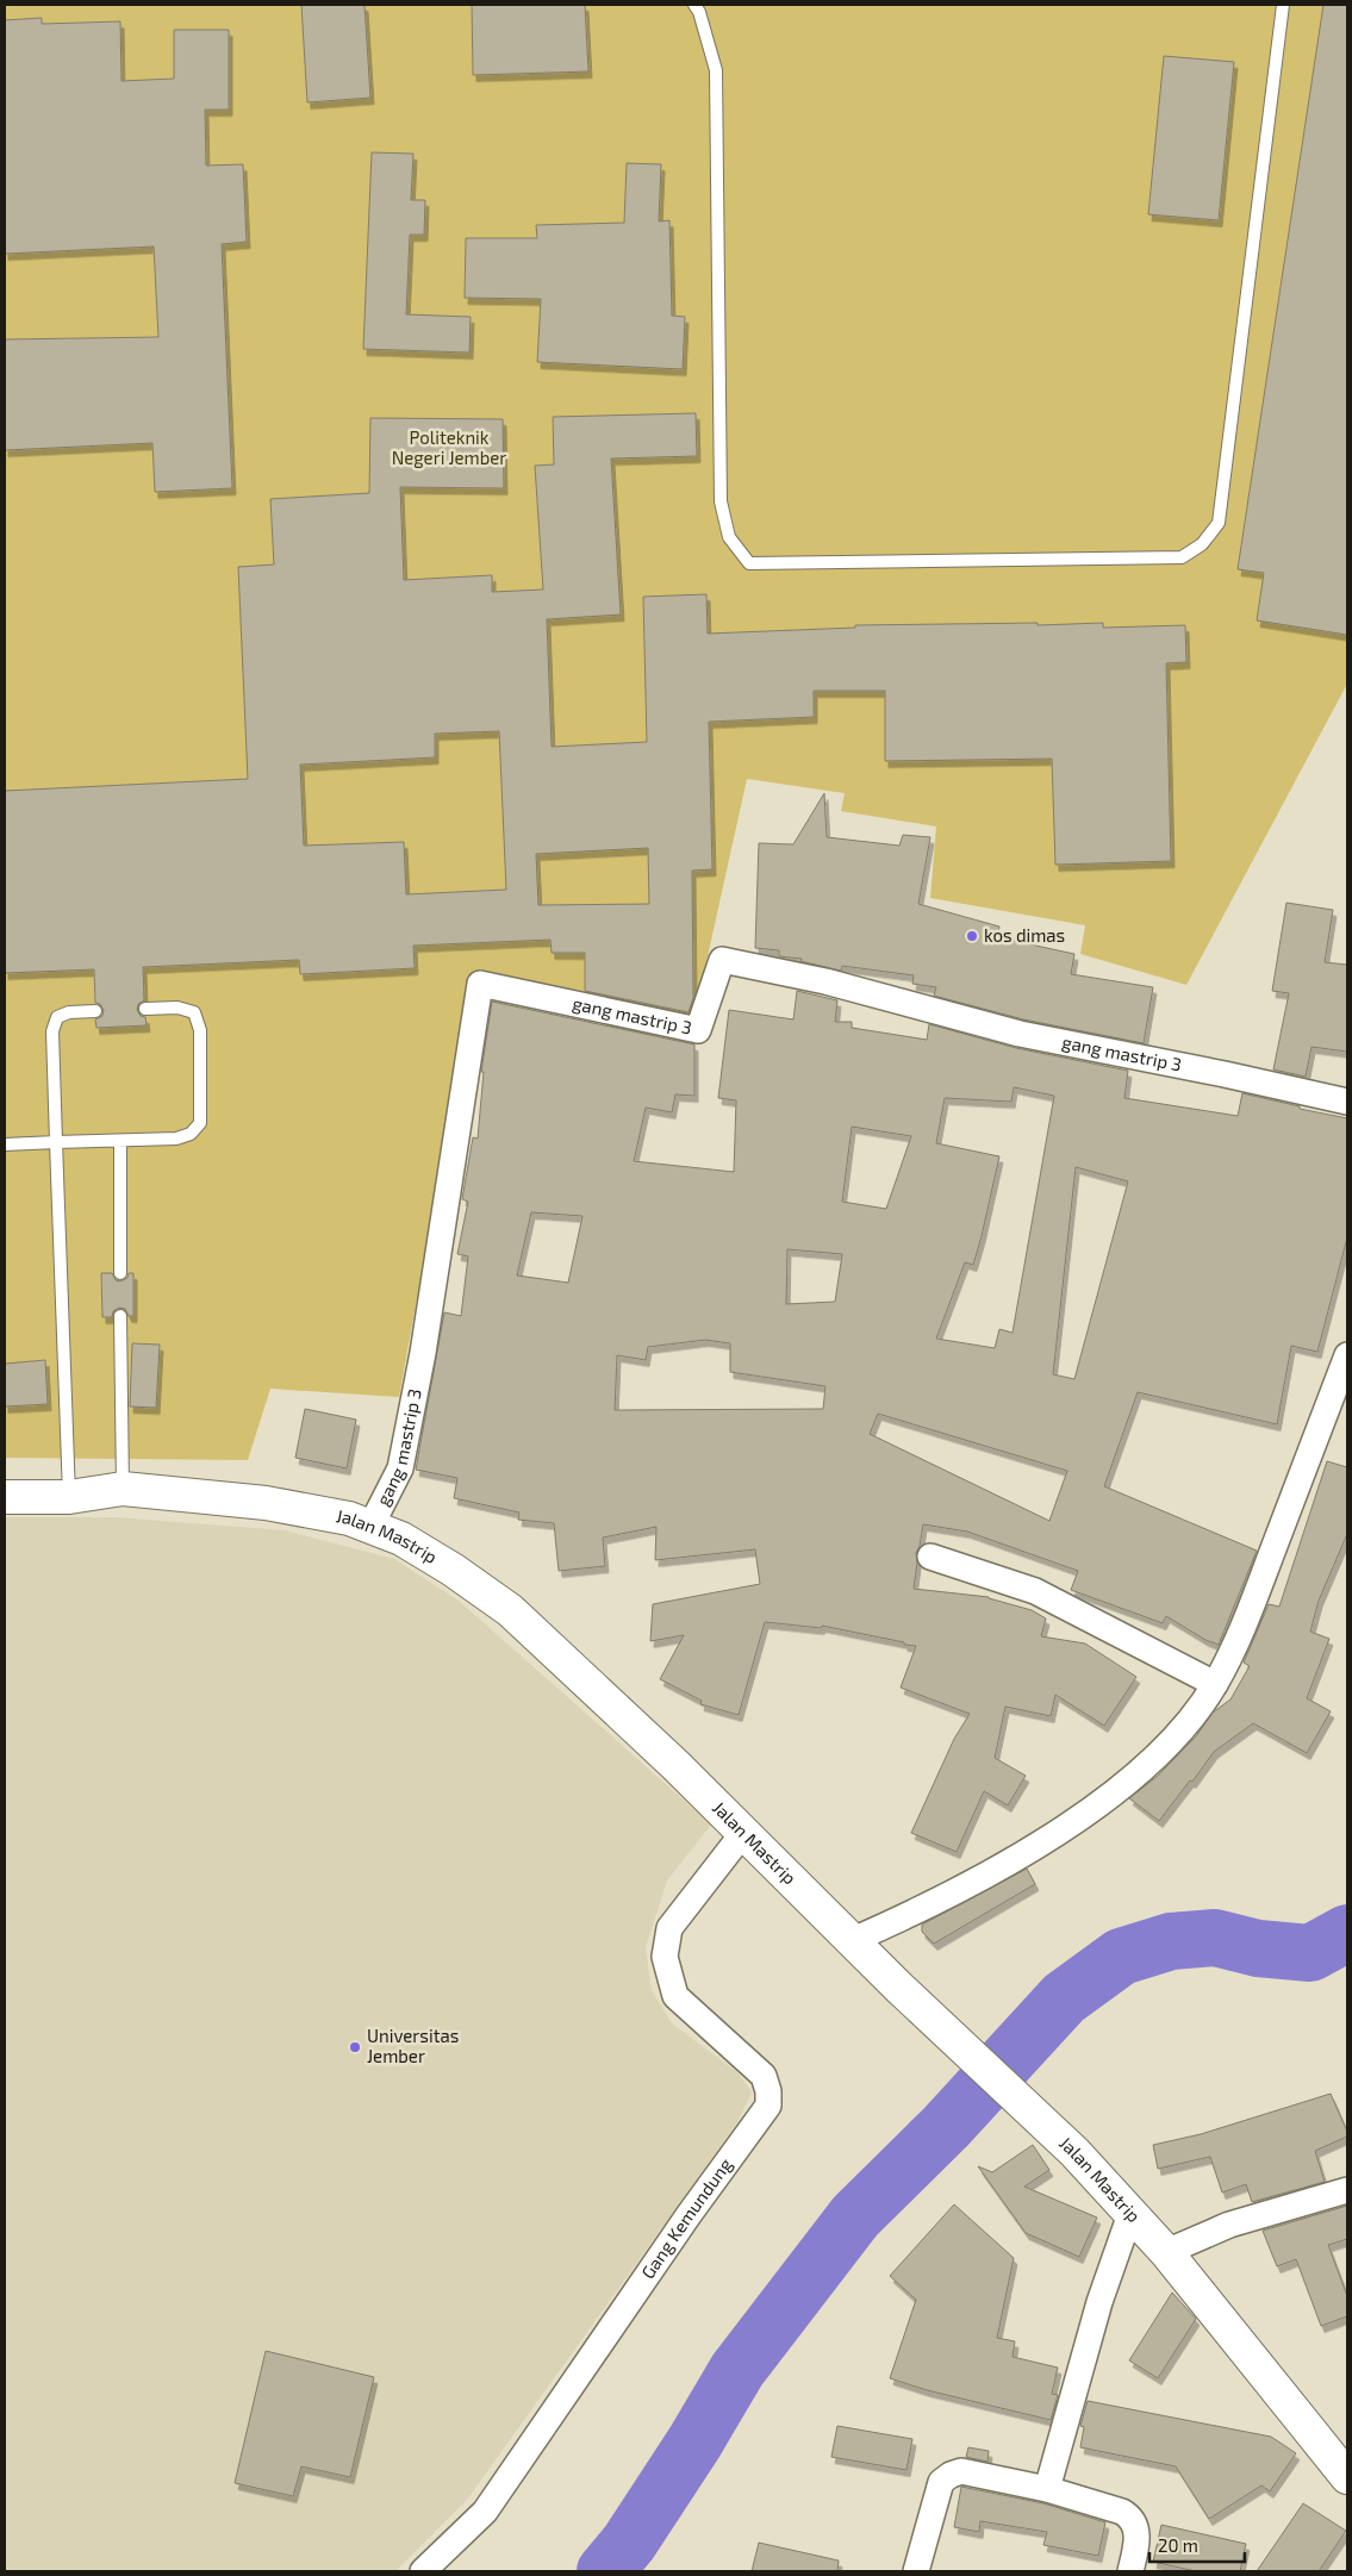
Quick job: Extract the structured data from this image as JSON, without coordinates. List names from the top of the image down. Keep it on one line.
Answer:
{"streets":{"main road":["Jalan Mastrip"],"street":["gang mastrip 3","Gang Kemundung"]},"crossings":[["gang mastrip 3","Jalan Mastrip"],["Jalan Mastrip","Gang Kemundung"]],"parks":["Politeknik Negeri Jember"],"places":["kos dimas","Universitas Jember"],"scale_bar":"20 m"}
